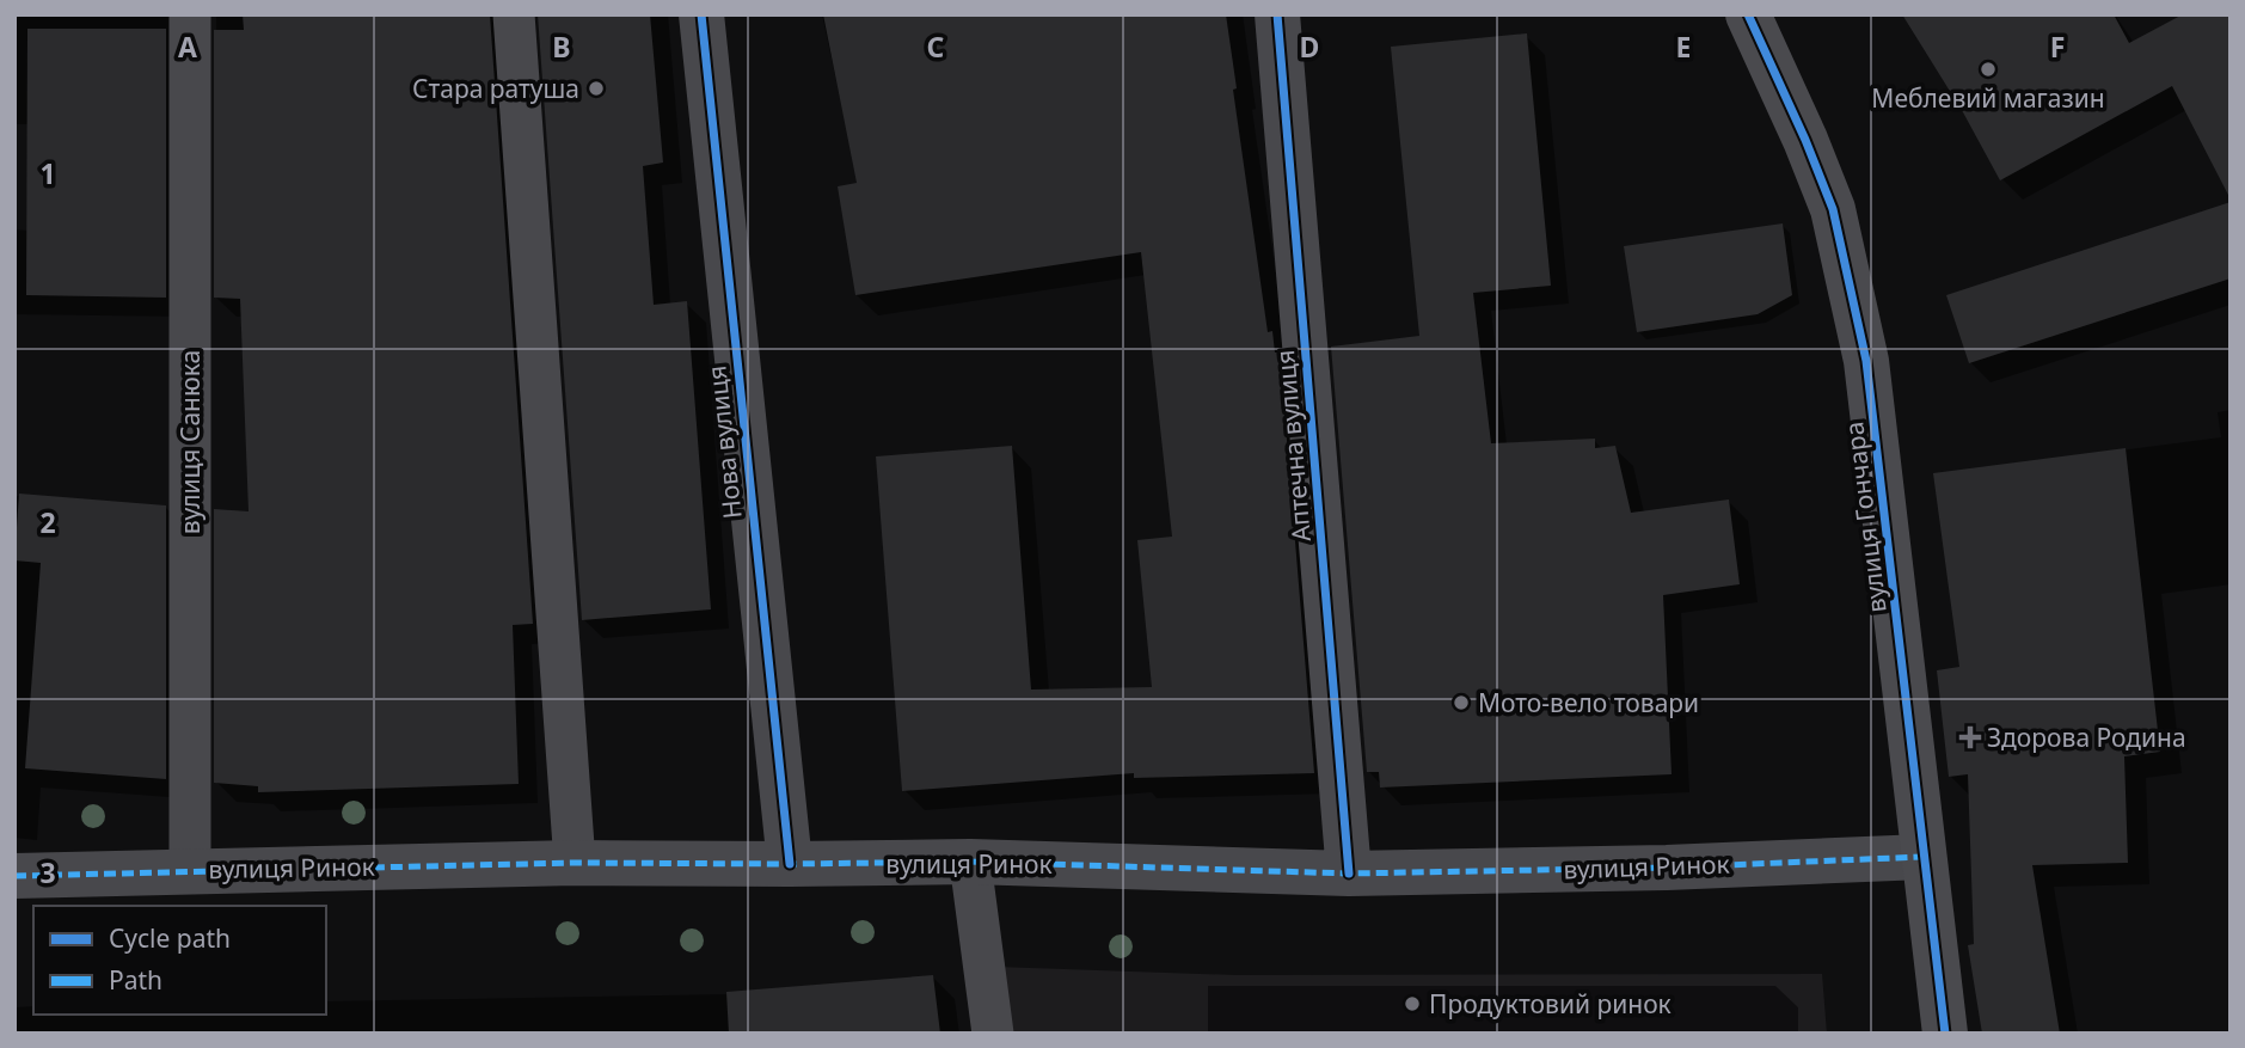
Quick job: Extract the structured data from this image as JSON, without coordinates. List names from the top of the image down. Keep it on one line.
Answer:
{"streets":{"street":["Нова вулиця","Аптечна вулиця","вулиця Гончара","вулиця Ринок"],"lane":["вулиця Санюка"]},"crossings":[["вулиця Санюка","вулиця Ринок"],["Нова вулиця","вулиця Ринок"],["Аптечна вулиця","вулиця Ринок"],["вулиця Гончара","вулиця Ринок"]],"places":{"other":["Меблевий магазин","Стара ратуша","Мото-вело товари","Продуктовий ринок"],"health":["Здорова Родина"]},"legend":["Cycle path","Path"],"grid":{"columns":["A","B","C","D","E","F"],"rows":["1","2","3"]}}
